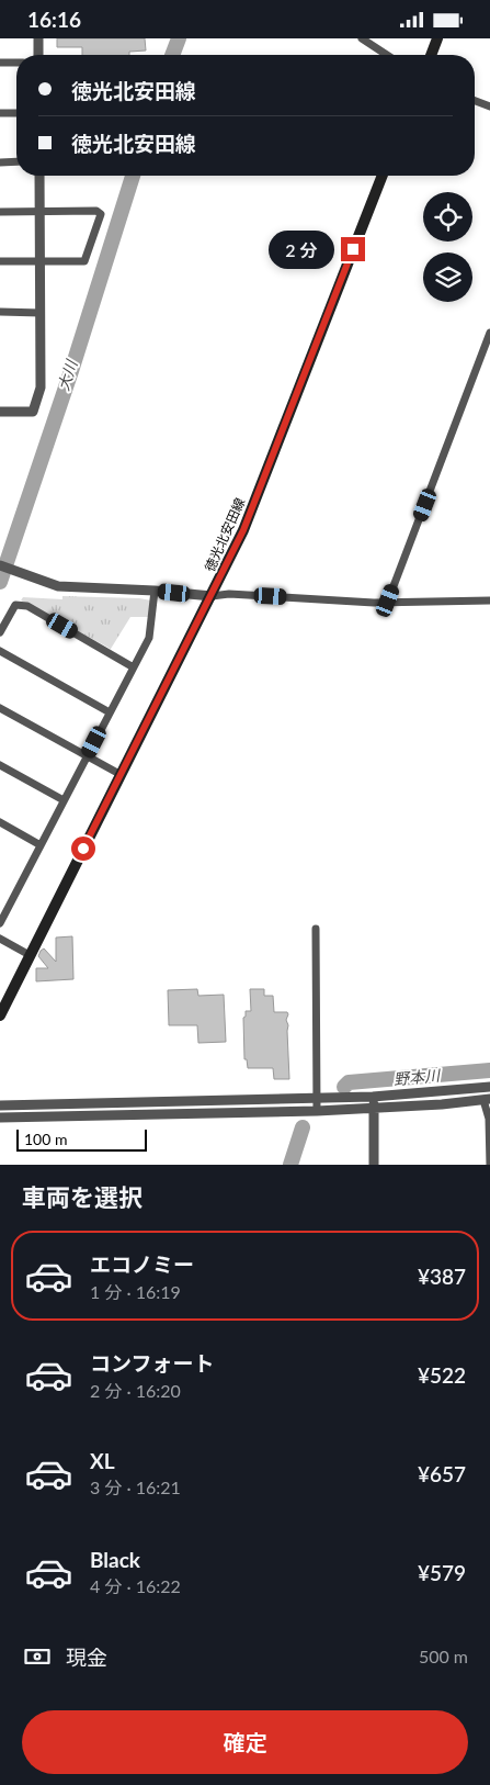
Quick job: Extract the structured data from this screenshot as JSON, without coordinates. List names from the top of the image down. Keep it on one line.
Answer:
{"streets":{"main road":["徳光北安田線"]},"water":["大川","野本川"],"scale_bar":"100 m","page":{"status":"16:16","banner":["徳光北安田線","徳光北安田線"],"bubble":"2 分","scale":"100 m","heading":"車両を選択","list":[{"name":"エコノミー","note":"1 分 · 16:19","value":"¥387"},{"name":"コンフォート","note":"2 分 · 16:20","value":"¥522"},{"name":"XL","note":"3 分 · 16:21","value":"¥657"},{"name":"Black","note":"4 分 · 16:22","value":"¥579"}],"pay":["現金","500 m"],"buttons":"確定"}}
